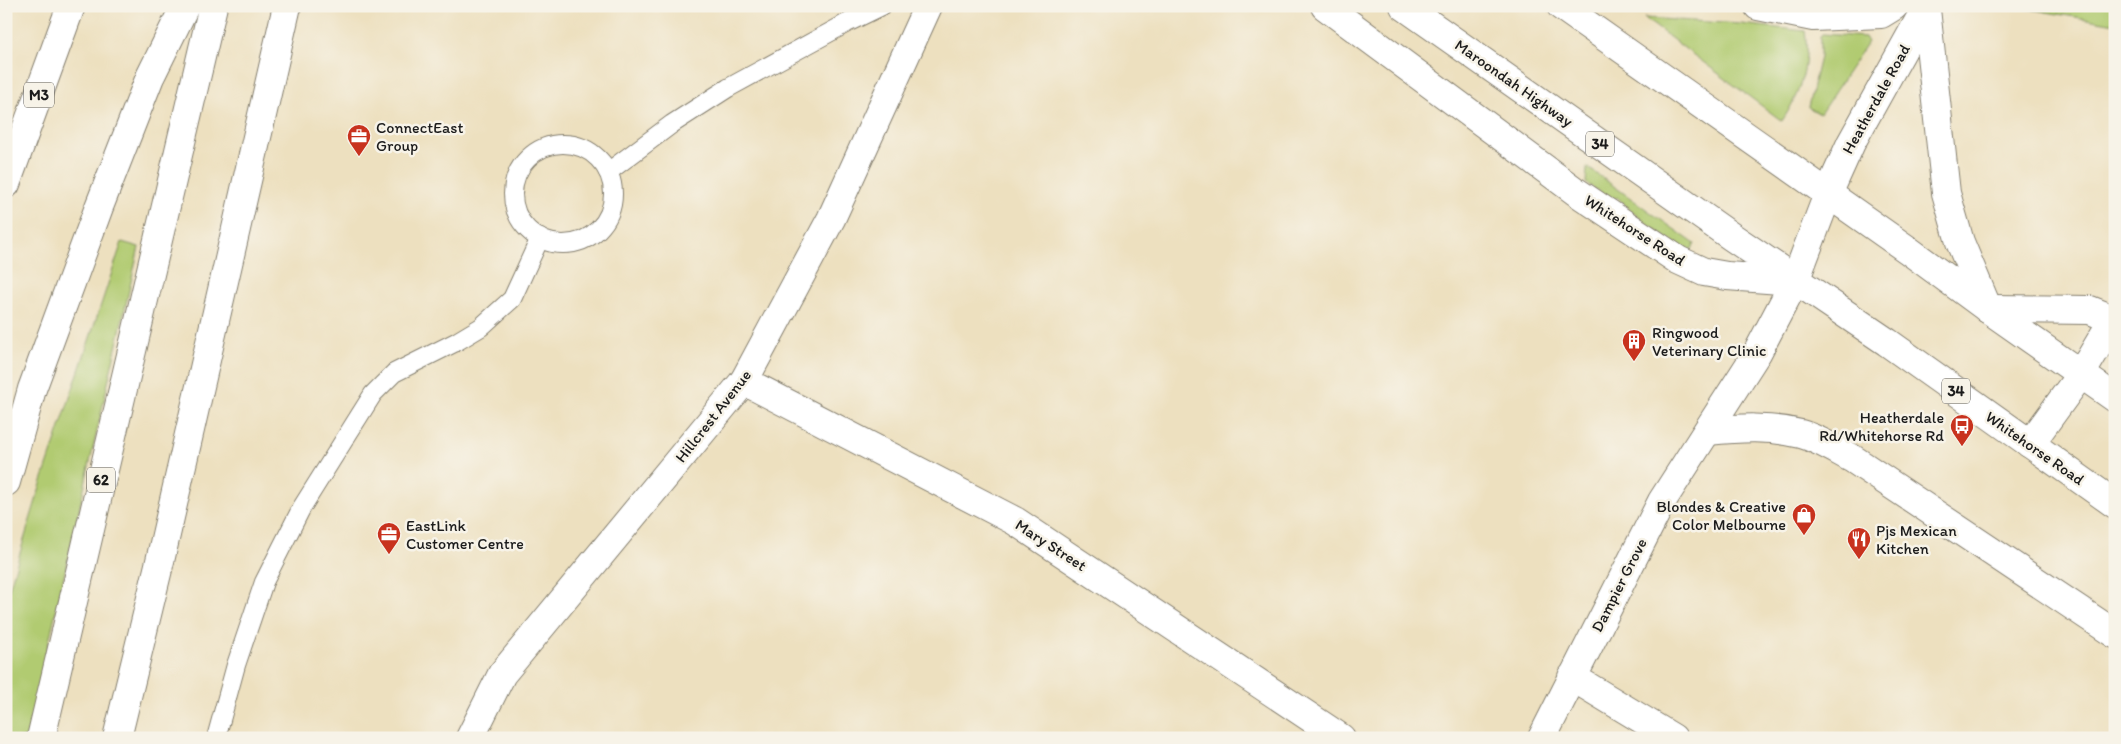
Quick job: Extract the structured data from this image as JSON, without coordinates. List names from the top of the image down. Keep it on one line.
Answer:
{"streets":{"main road":["Maroondah Highway","M3","Heatherdale Road","34","Whitehorse Road","Hillcrest Avenue","62","Mary Street","Dampier Grove"]},"crossings":[["Maroondah Highway","Heatherdale Road"],["Maroondah Highway","Whitehorse Road"],["Maroondah Highway","Dampier Grove"],["Heatherdale Road","Whitehorse Road"],["Heatherdale Road","Dampier Grove"],["Whitehorse Road","Dampier Grove"],["Hillcrest Avenue","Mary Street"]],"places":{"office":["ConnectEast Group","EastLink Customer Centre"],"building":["Ringwood Veterinary Clinic"],"bus stop":["Heatherdale Rd/Whitehorse Rd"],"shop":["Blondes & Creative Color Melbourne"],"restaurant":["Pjs Mexican Kitchen"]}}
